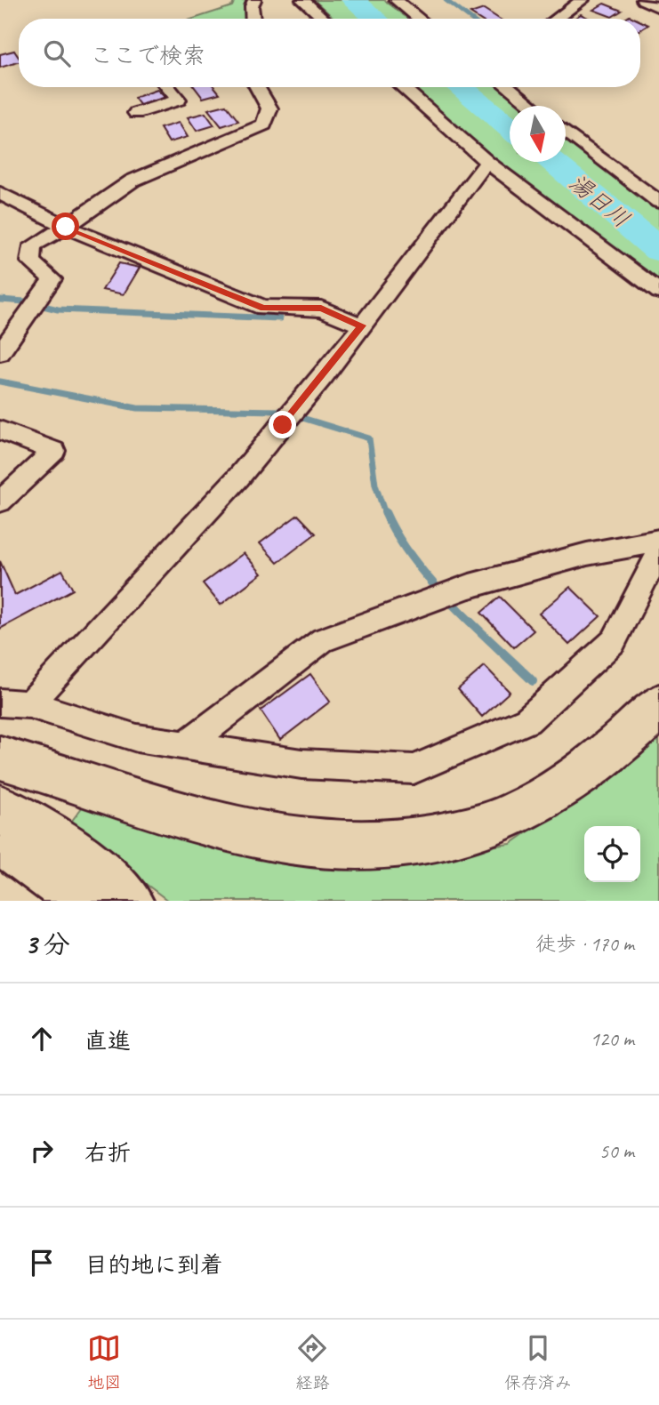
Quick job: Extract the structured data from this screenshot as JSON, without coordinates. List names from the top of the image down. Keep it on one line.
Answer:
{"water":["湯日川"],"north":"bottom","page":{"search":"ここで検索","heading":["3 分","徒歩 · 170 m"],"list":[["直進","120 m"],["右折","50 m"],"目的地に到着"],"nav":["地図","経路","保存済み"]}}
